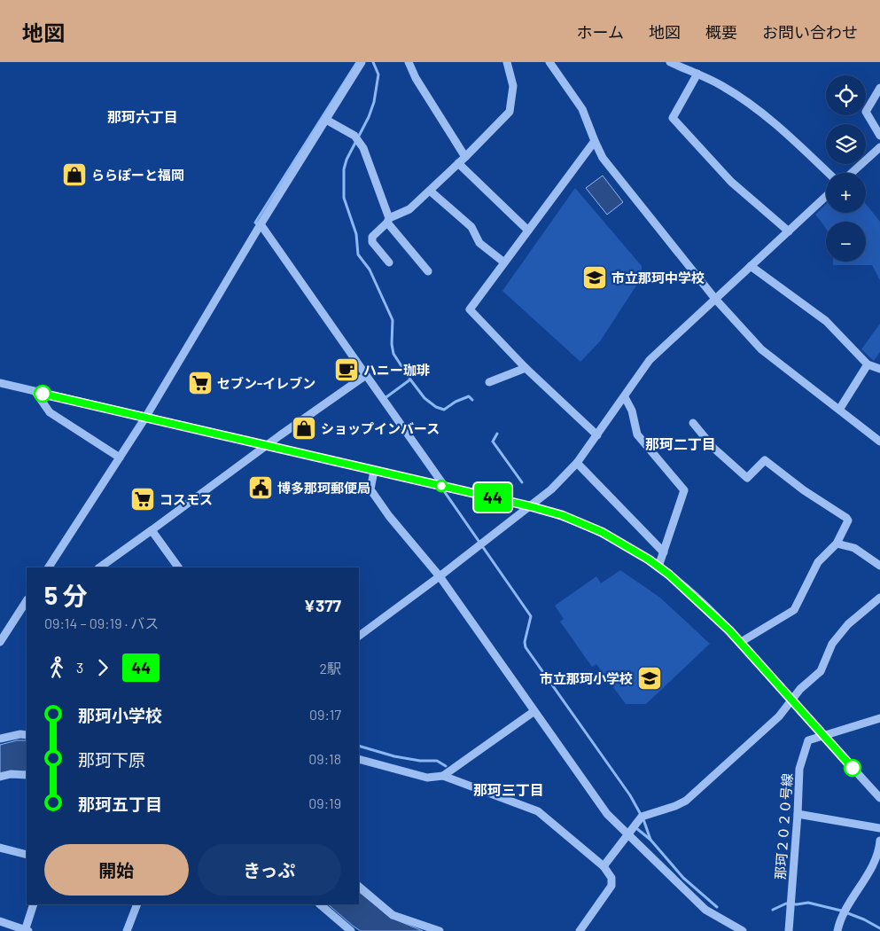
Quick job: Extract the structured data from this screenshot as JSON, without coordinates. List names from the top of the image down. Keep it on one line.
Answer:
{"streets":{"street":["那珂２０２０号線"]},"districts":["那珂六丁目","那珂二丁目","那珂三丁目"],"places":{"shop":["ららぽーと福岡","ショップインバース"],"school or university":["市立那珂中学校","市立那珂小学校"],"cafe":["ハニー珈琲"],"supermarket":["セブン-イレブン","コスモス"],"public building":["博多那珂郵便局"]},"lines":["bus line 44"],"page":{"header":"地図","nav":["ホーム","地図","概要","お問い合わせ"],"on_map":"44","map_buttons":["+","−"],"heading":["5 分","09:14 – 09:19 · バス","¥377"],"legs":["3","44","2駅"],"list":[{"name":"那珂小学校","value":"09:17"},{"name":"那珂下原","value":"09:18"},{"name":"那珂五丁目","value":"09:19"}],"buttons":["開始","きっぷ"]}}
